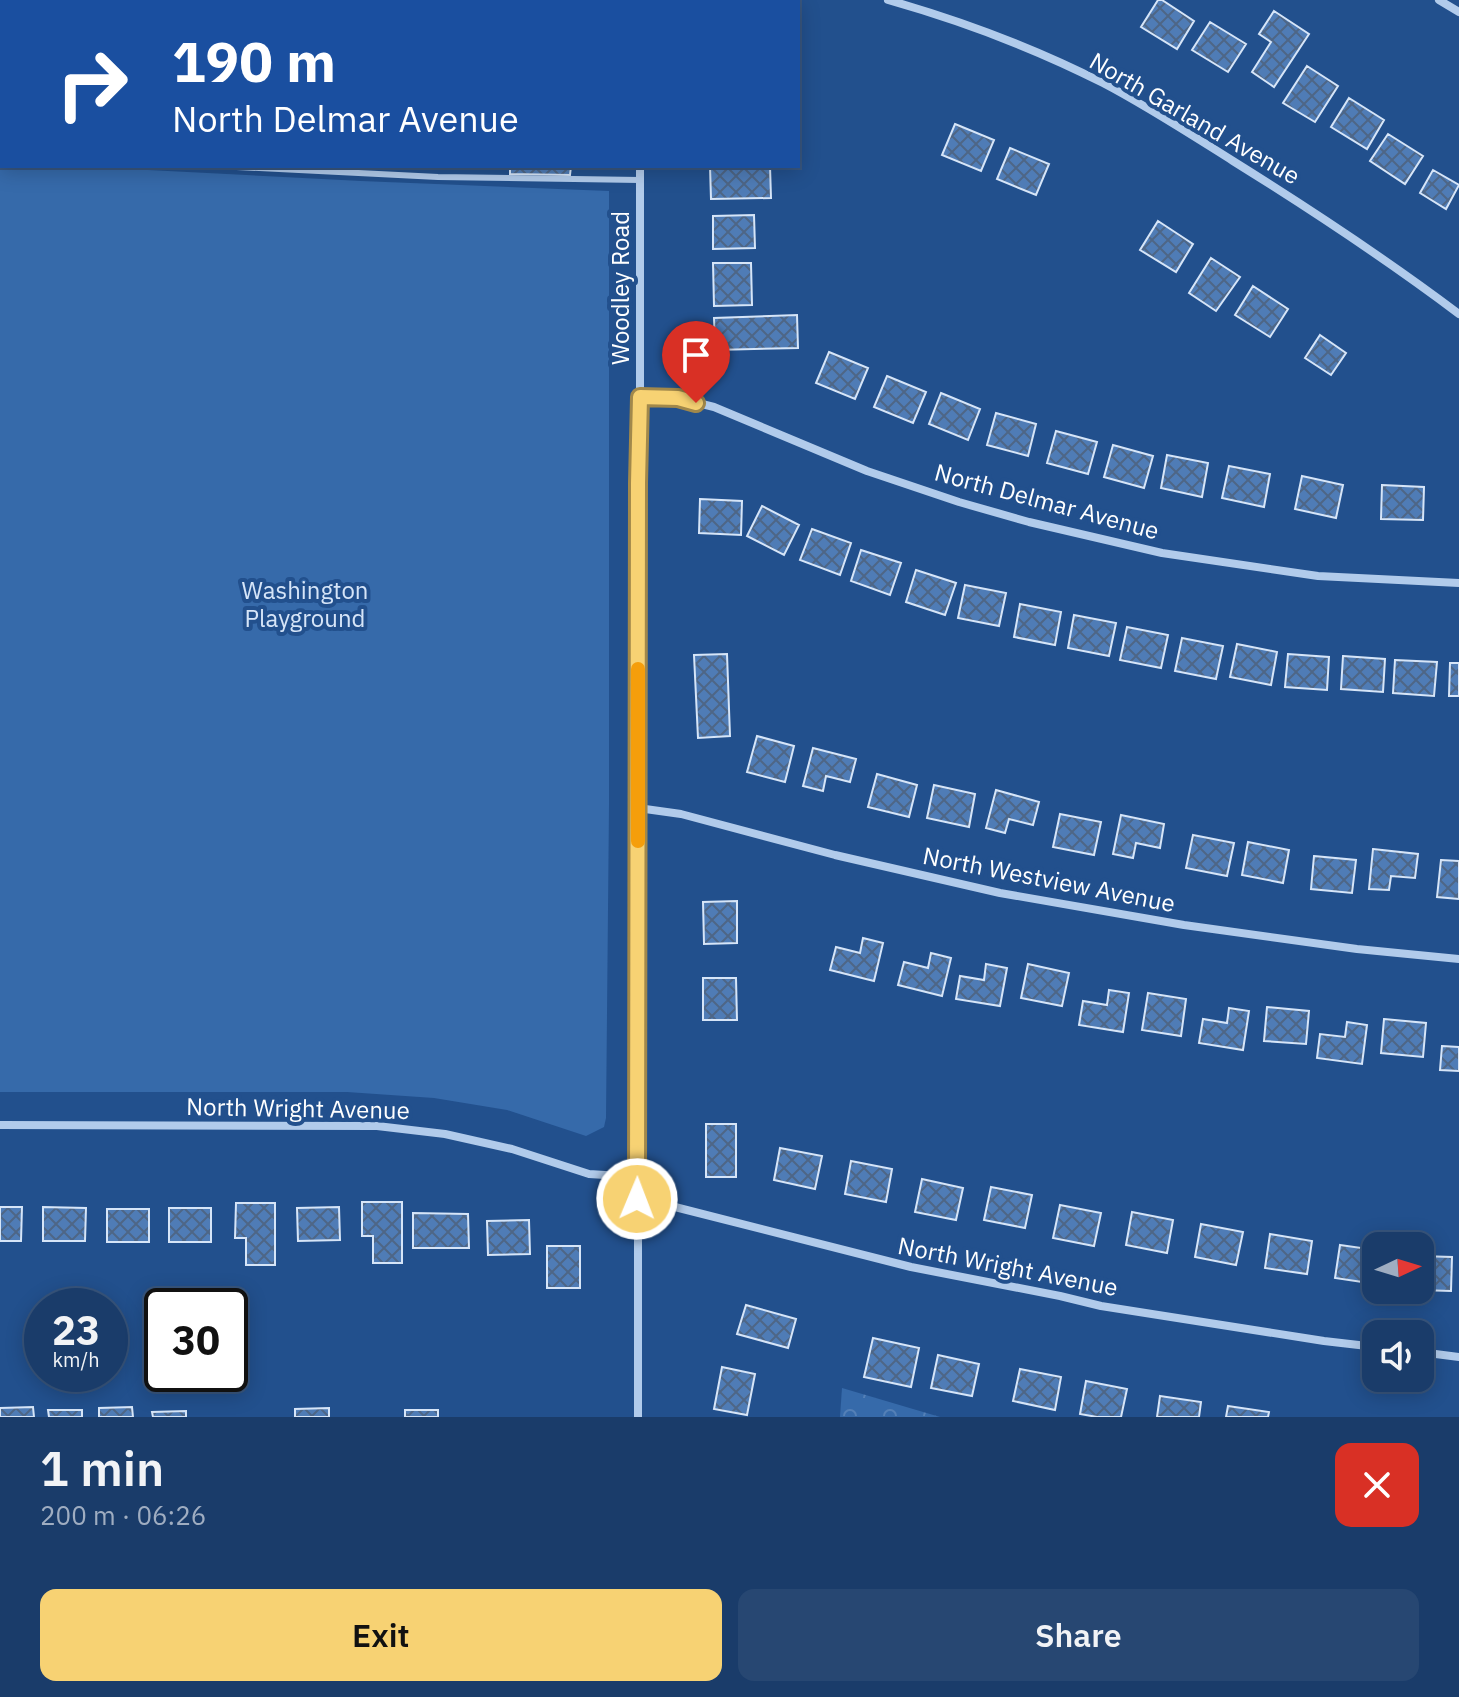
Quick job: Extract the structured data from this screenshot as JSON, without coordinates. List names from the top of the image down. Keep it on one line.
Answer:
{"streets":{"street":["North Garland Avenue","Woodley Road","North Delmar Avenue","North Westview Avenue","North Wright Avenue"]},"crossings":[["Woodley Road","North Delmar Avenue"],["Woodley Road","North Westview Avenue"],["Woodley Road","North Wright Avenue"]],"parks":["Washington Playground"],"north":"right","page":{"turn":["190 m","North Delmar Avenue"],"speed":"23 km/h","limit":"30","heading":["1 min","200 m · 06:26"],"buttons":["Exit","Share"]}}
